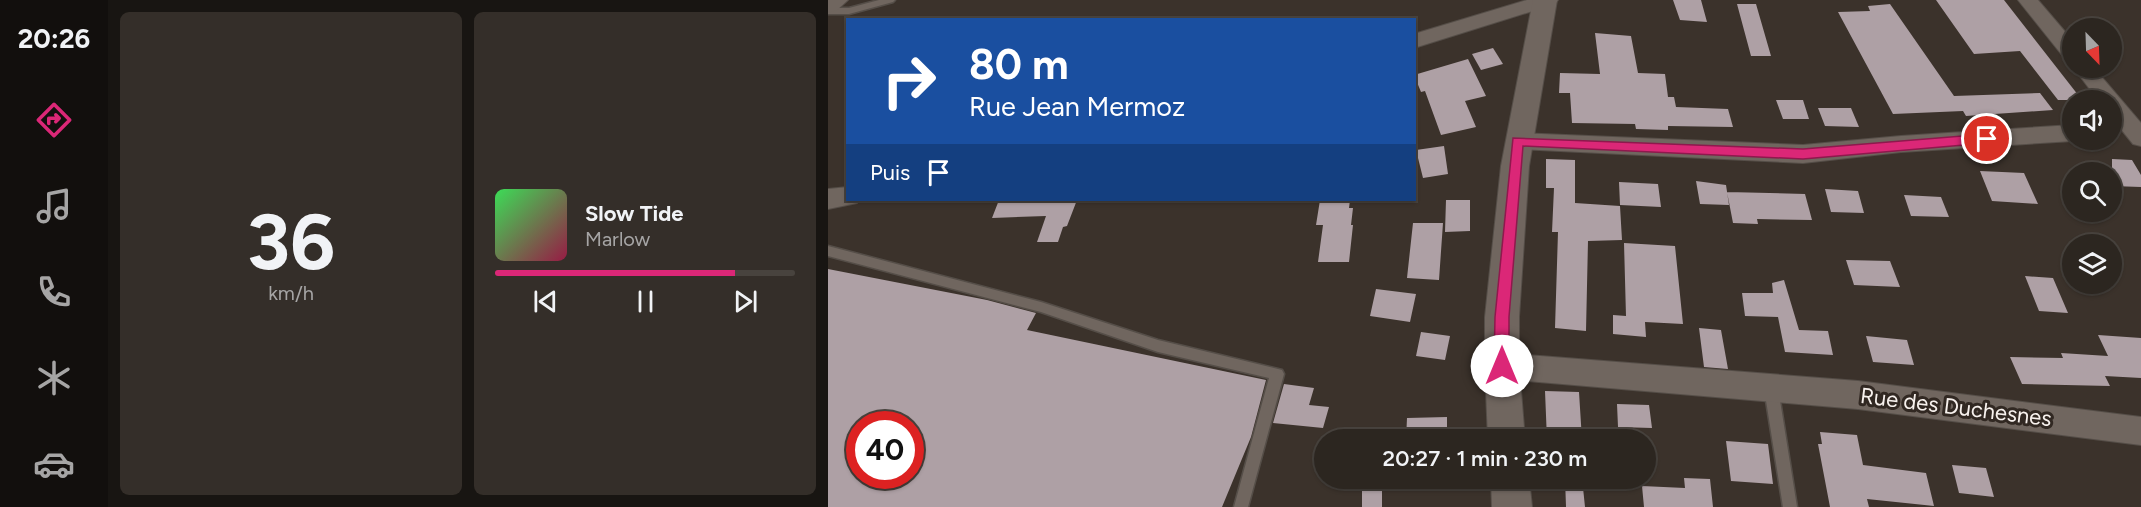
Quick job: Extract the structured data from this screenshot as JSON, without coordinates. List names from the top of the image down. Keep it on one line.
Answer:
{"streets":{"street":["Rue des Duchesnes"]},"north":"bottom right","page":{"tabs":"20:26","tile":["36","km/h"],"turn":["80 m","Rue Jean Mermoz"],"then":"Puis","song":["Slow Tide","Marlow"],"limit":"40","trip":"20:27 · 1 min · 230 m"}}
